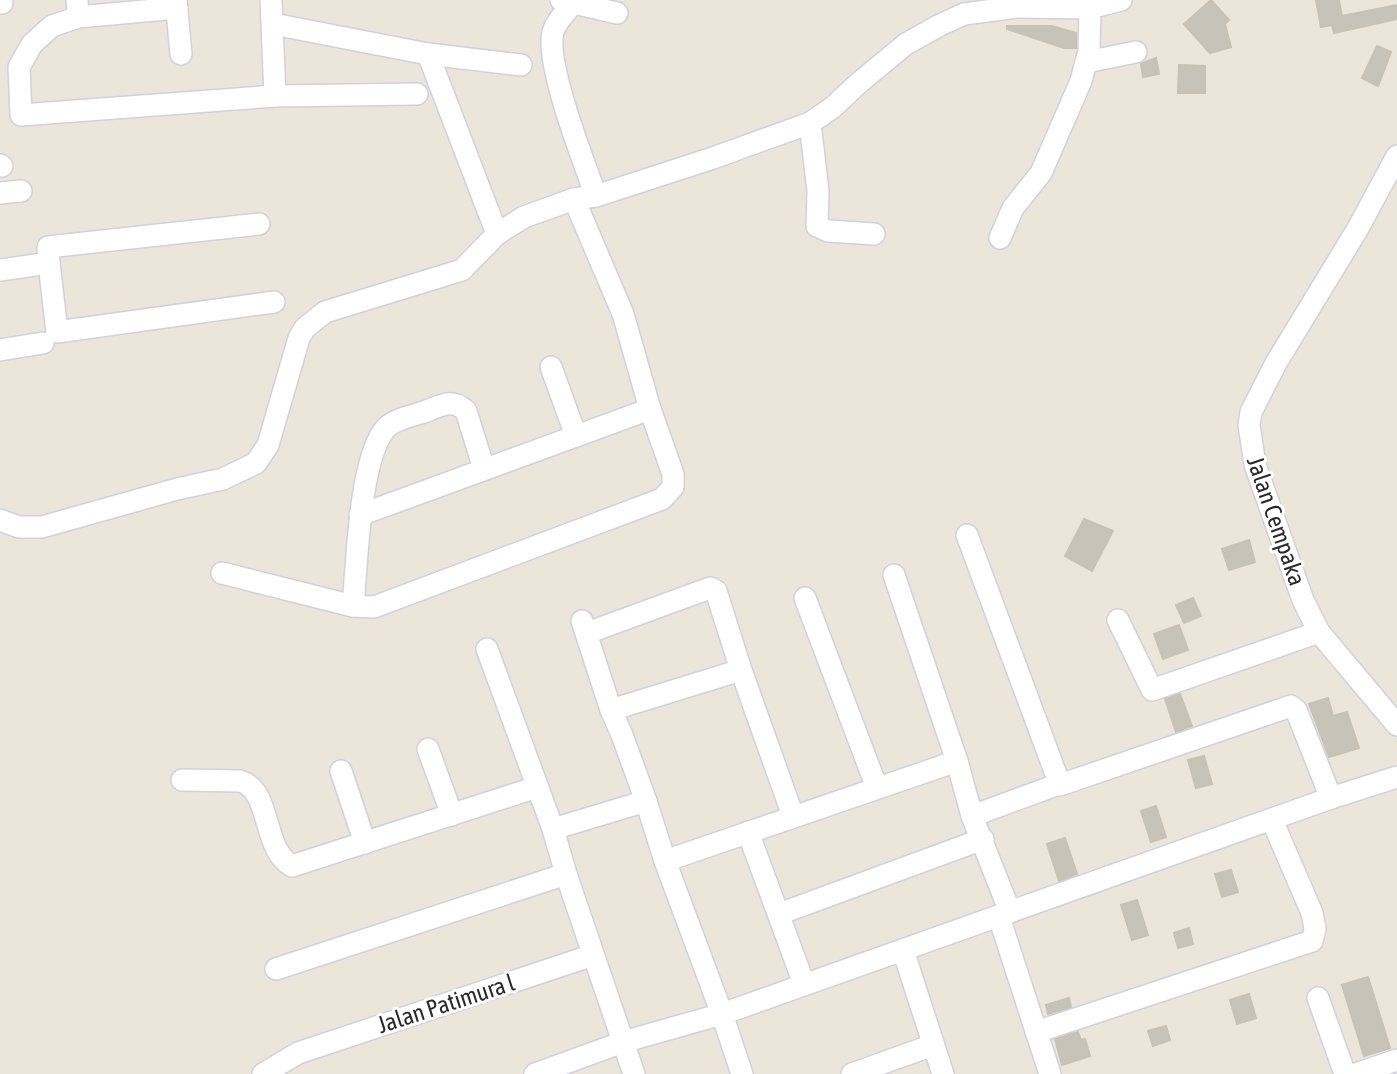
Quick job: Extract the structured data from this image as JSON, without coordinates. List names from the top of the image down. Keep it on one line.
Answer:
{"streets":{"street":["Jalan Cempaka","Jalan Patimura l"]}}
